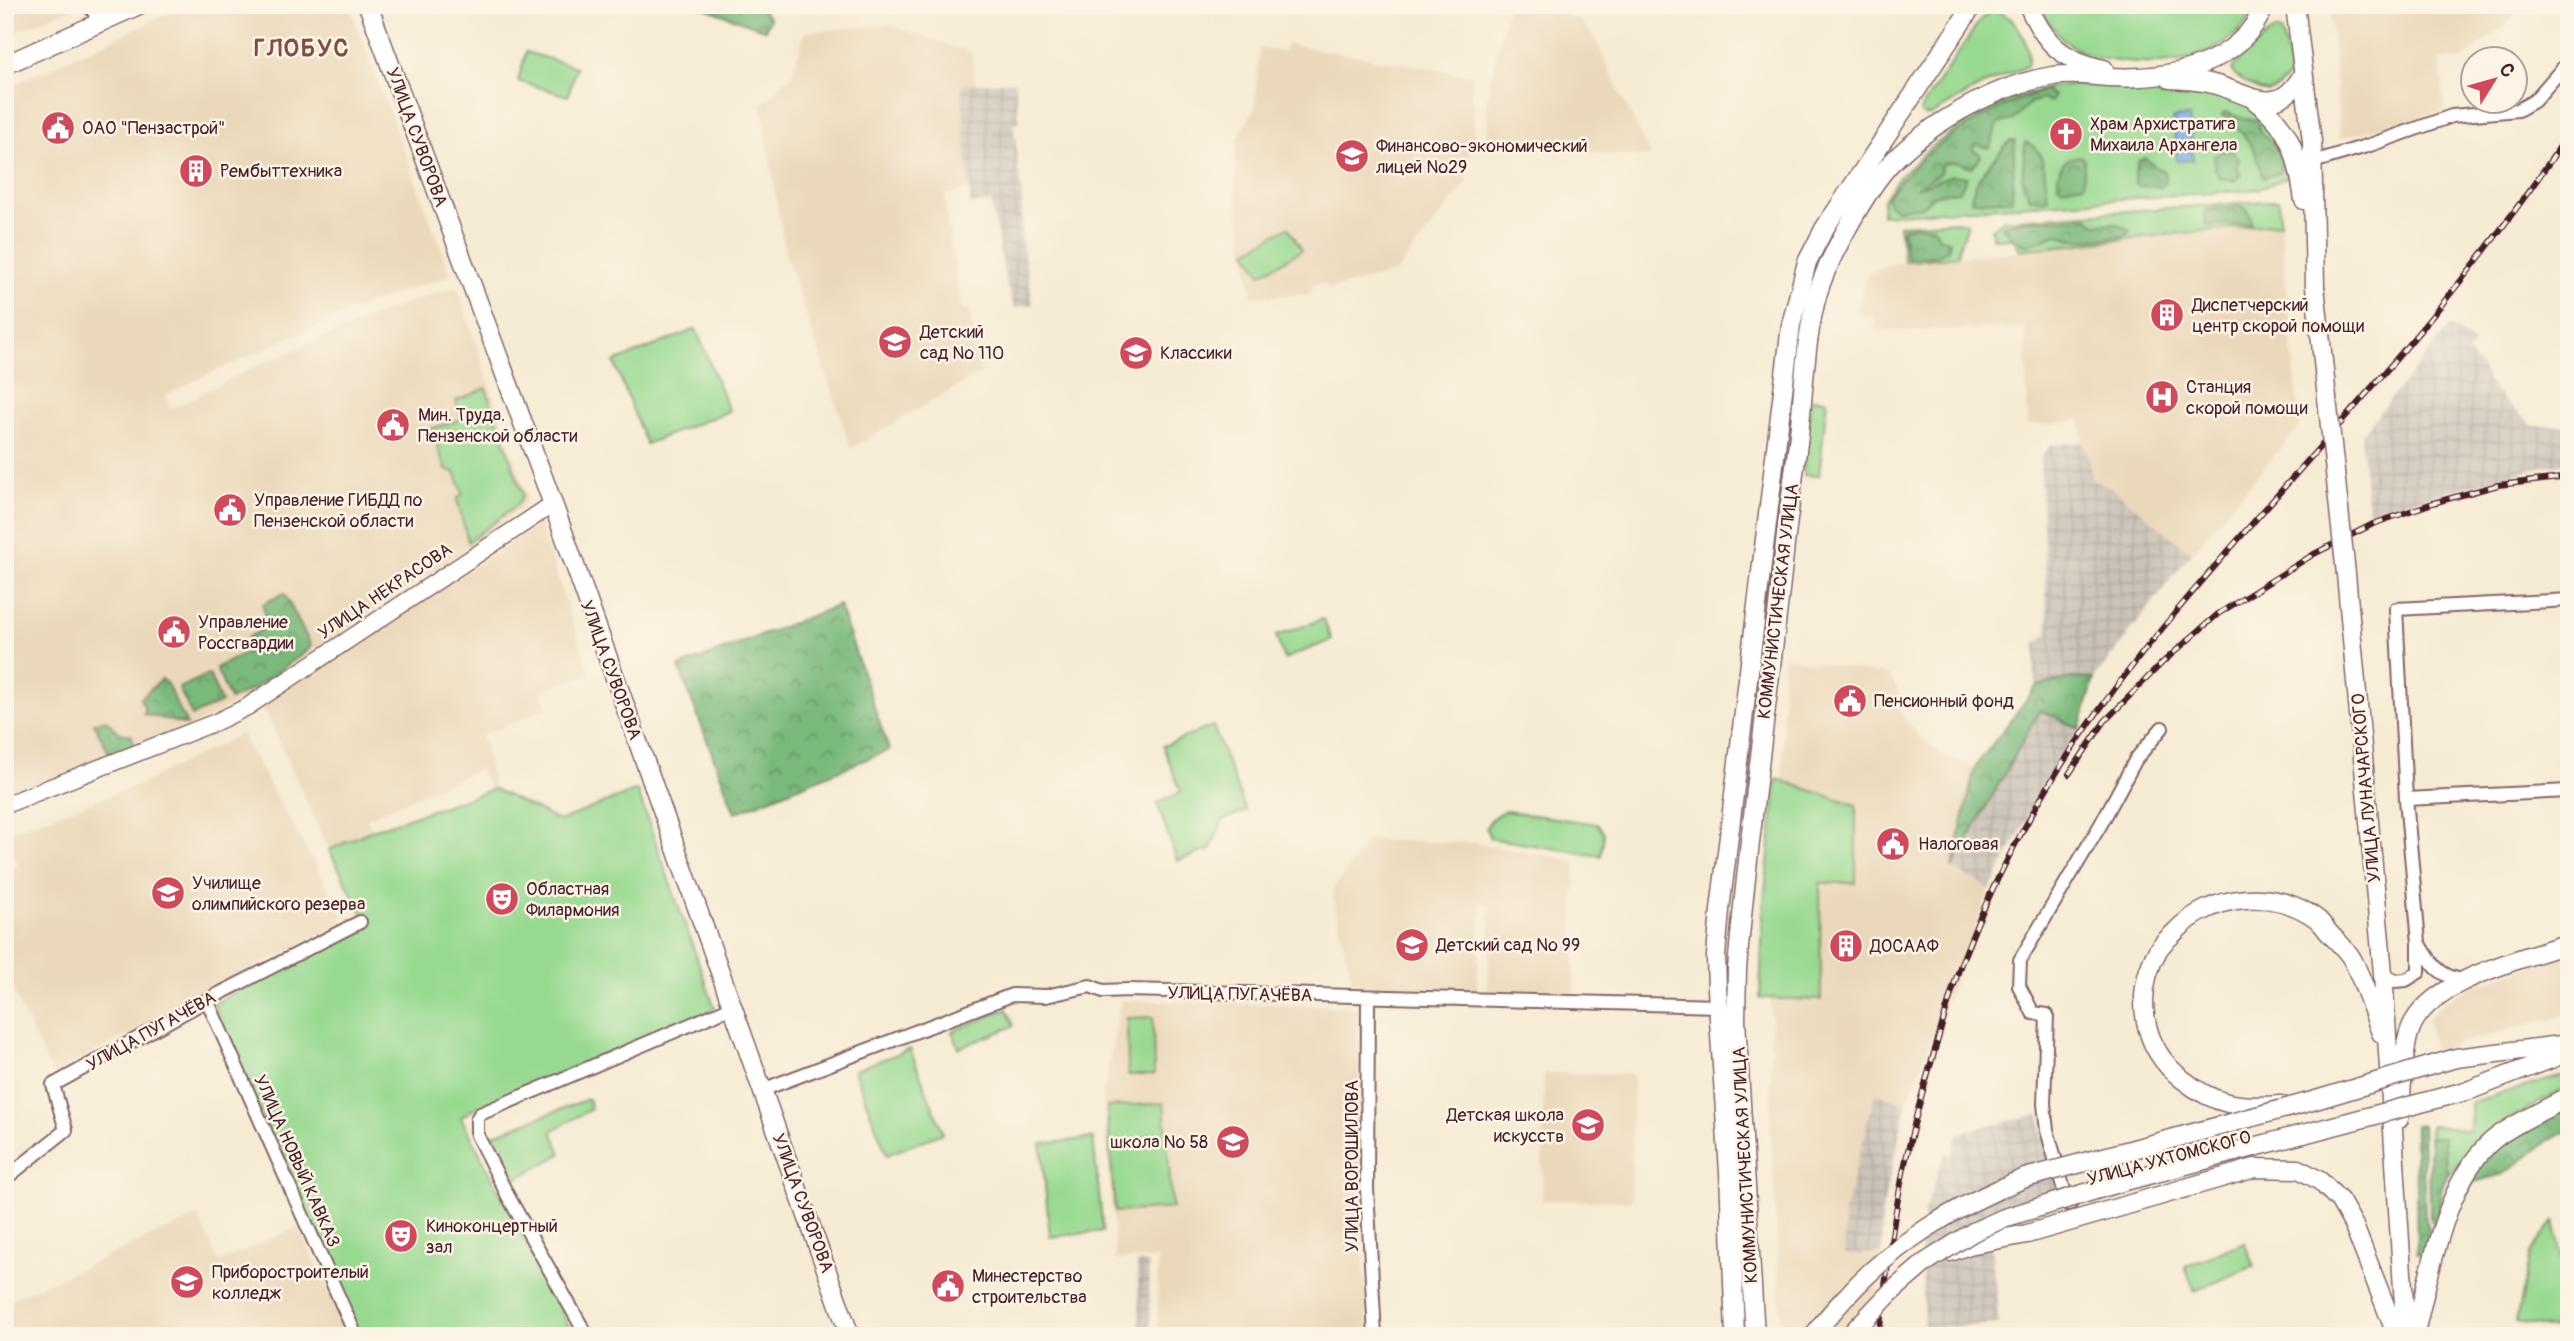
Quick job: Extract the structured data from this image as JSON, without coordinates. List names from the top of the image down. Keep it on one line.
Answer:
{"streets":{"main road":["УЛИЦА СУВОРОВА","УЛИЦА НЕКРАСОВА","КОММУНИСТИЧЕСКАЯ УЛИЦА","УЛИЦА ЛУНАЧАРСКОГО"],"street":["УЛИЦА ПУГАЧЁВА","УЛИЦА УХТОМСКОГО","УЛИЦА НОВЫЙ КАВКАЗ","УЛИЦА ВОРОШИЛОВА"]},"crossings":[["УЛИЦА СУВОРОВА","УЛИЦА НЕКРАСОВА"],["УЛИЦА СУВОРОВА","УЛИЦА ПУГАЧЁВА"],["КОММУНИСТИЧЕСКАЯ УЛИЦА","УЛИЦА ПУГАЧЁВА"],["УЛИЦА ЛУНАЧАРСКОГО","УЛИЦА УХТОМСКОГО"],["УЛИЦА ПУГАЧЁВА","УЛИЦА НОВЫЙ КАВКАЗ"],["УЛИЦА ПУГАЧЁВА","УЛИЦА ВОРОШИЛОВА"]],"districts":["ГЛОБУС"],"places":{"public building":["ОАО \"Пензастрой\"","Мин. Труда. Пензенской области","Управление ГИБДД по Пензенской области","Управление Россгвардии","Пенсионный фонд","Налоговая","Минестерство строительства"],"church":["Храм Архистратига Михаила Архангела"],"school or university":["Финансово-экономический лицей №29","Детский сад № 110","Классики","Училище олимпийского резерва","Детский сад № 99","Детская школа искусств","школа № 58","Приборостроителый колледж"],"building":["Рембыттехника","Диспетчерский центр скорой помощи","ДОСААФ"],"hospital":["Станция скорой помощи"],"theatre":["Областная Филармония","Киноконцертный зал"]},"north":"top right"}
